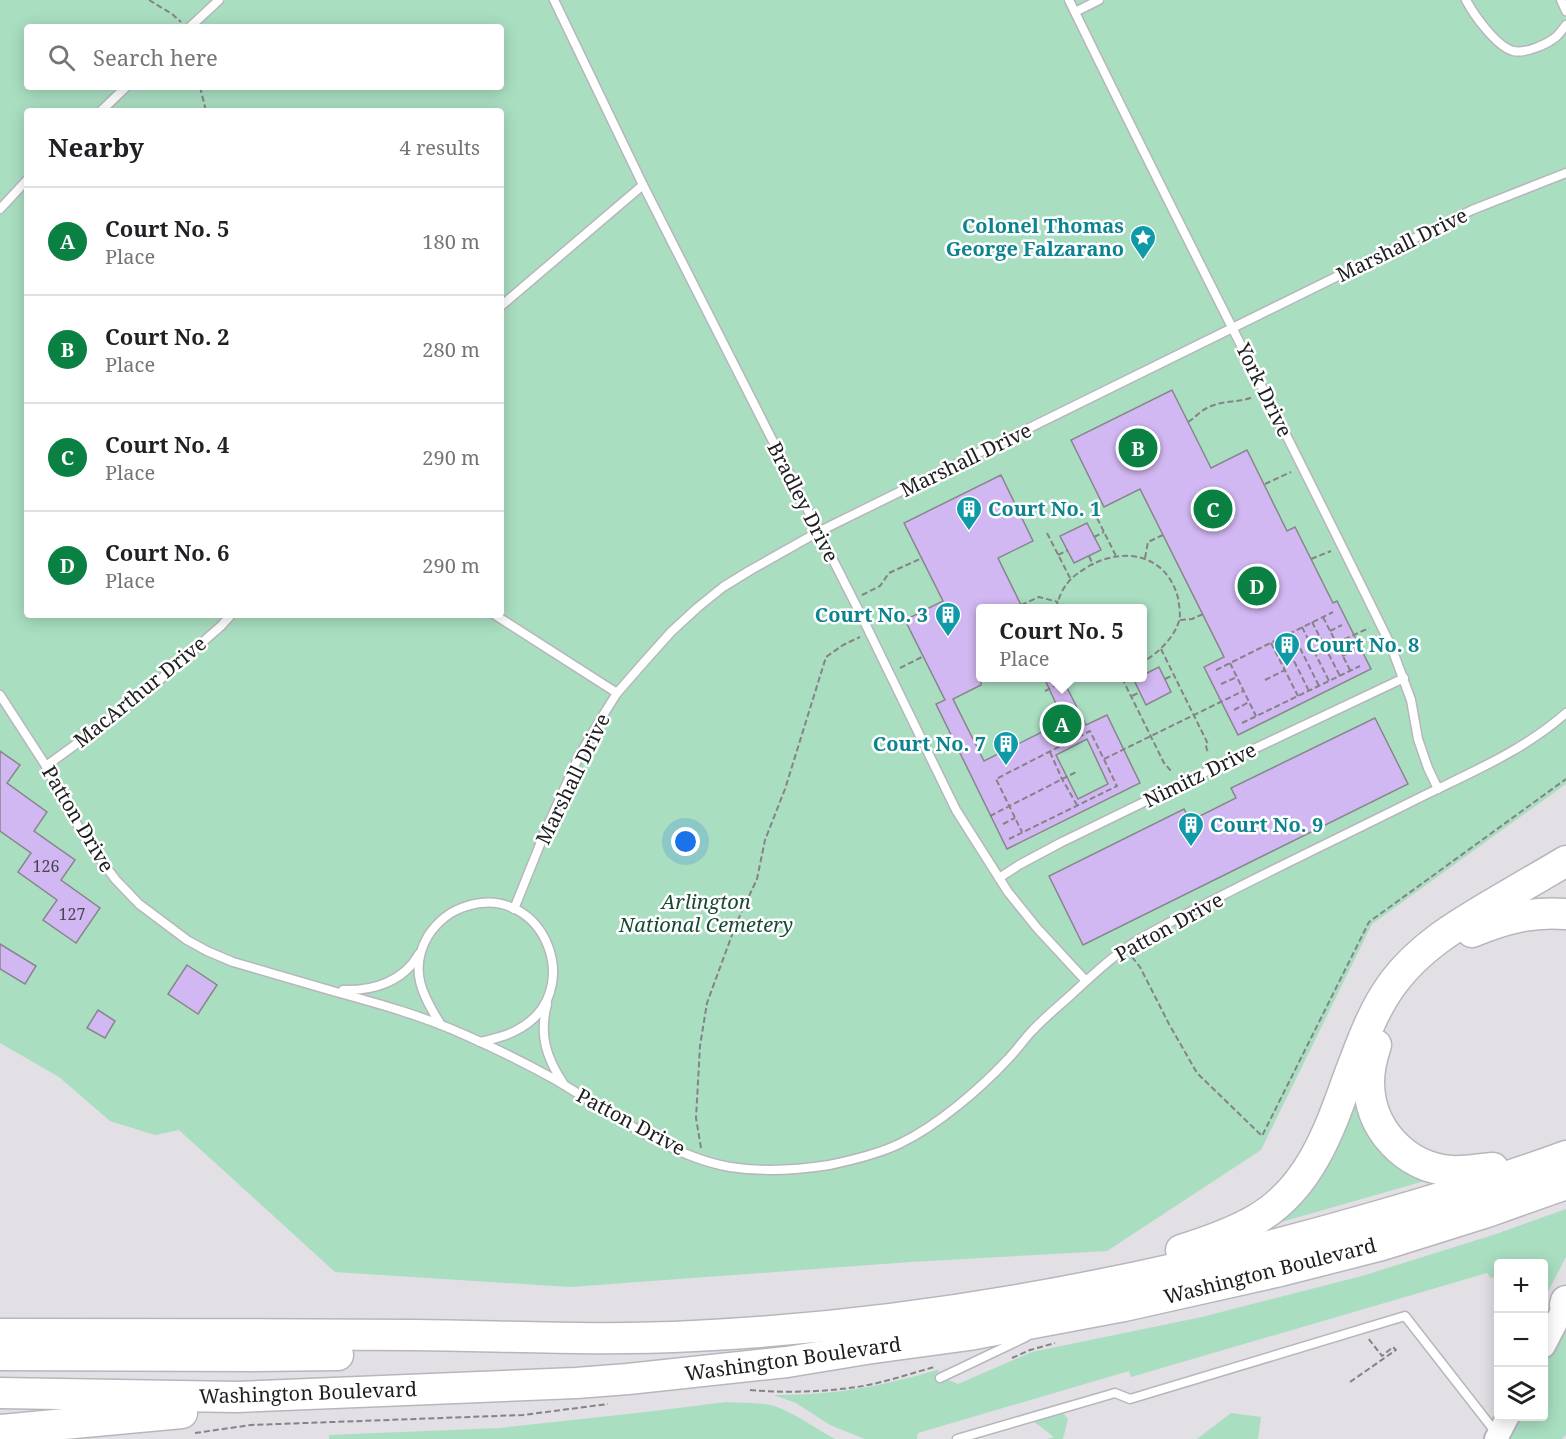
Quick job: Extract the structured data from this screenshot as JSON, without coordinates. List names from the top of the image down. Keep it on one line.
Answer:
{"streets":{"highway":["Washington Boulevard"],"lane":["Marshall Drive","York Drive","Bradley Drive","MacArthur Drive","Nimitz Drive","Patton Drive"]},"crossings":[["Marshall Drive","York Drive"],["Marshall Drive","Bradley Drive"],["Marshall Drive","Patton Drive"],["York Drive","Nimitz Drive"],["York Drive","Patton Drive"],["Bradley Drive","Nimitz Drive"],["Bradley Drive","Patton Drive"],["MacArthur Drive","Patton Drive"]],"parks":["Arlington National Cemetery"],"places":{"place":["Colonel Thomas George Falzarano"],"building":["Court No. 1","Court No. 3","Court No. 8","Court No. 7","Court No. 9"]},"house_numbers":["126","127"],"page":{"search":"Search here","heading":["Nearby","4 results"],"list":[{"mark":"A","name":"Court No. 5","note":"Place","value":"180 m"},{"mark":"B","name":"Court No. 2","note":"Place","value":"280 m"},{"mark":"C","name":"Court No. 4","note":"Place","value":"290 m"},{"mark":"D","name":"Court No. 6","note":"Place","value":"290 m"}],"pins":["B","C","D","A"],"popup":["Court No. 5","Place"],"map_buttons":["+","−"]}}
